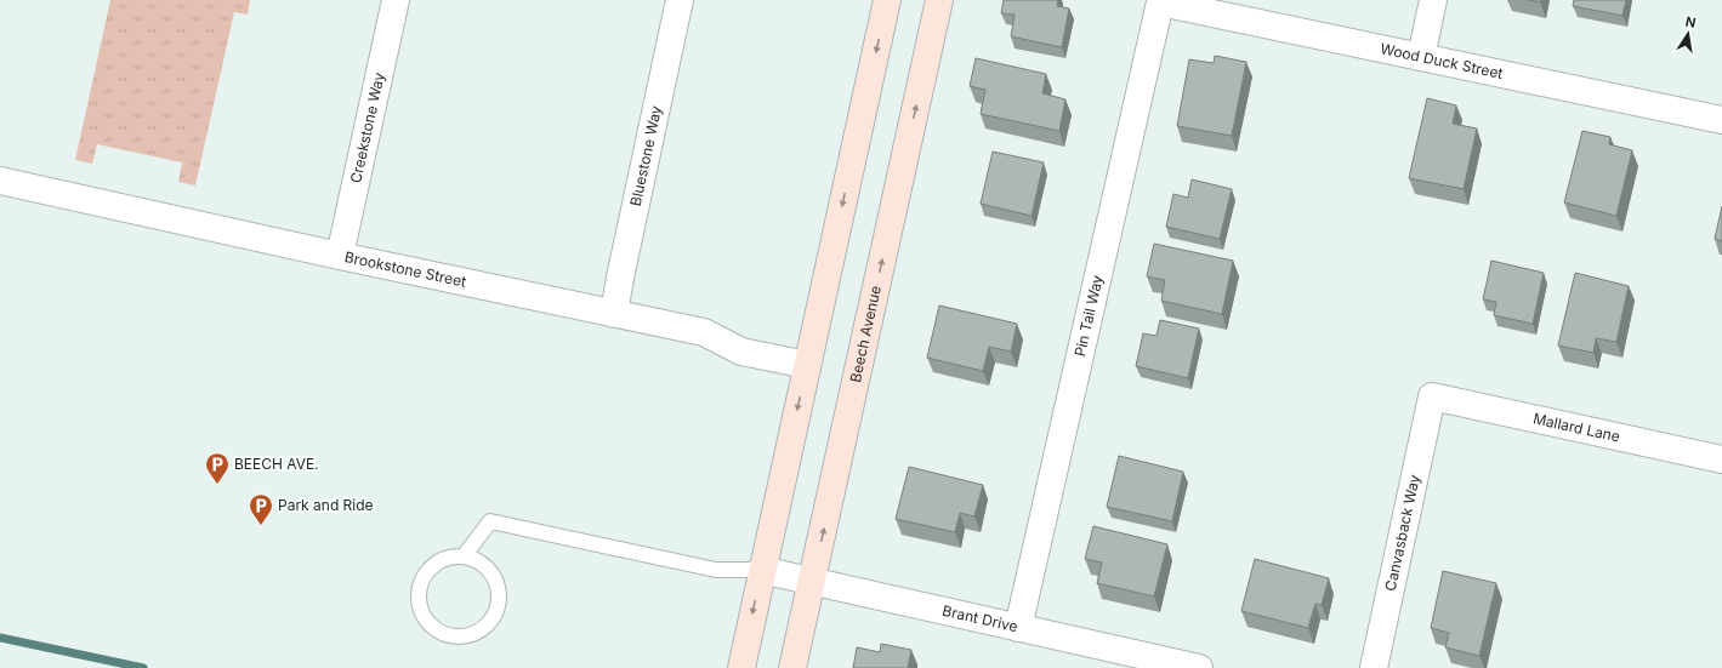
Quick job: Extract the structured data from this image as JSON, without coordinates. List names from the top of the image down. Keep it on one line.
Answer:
{"streets":{"main road":["Beech Avenue"],"street":["Wood Duck Street","Creekstone Way","Bluestone Way","Brookstone Street","Pin Tail Way","Mallard Lane","Canvasback Way","Brant Drive"]},"crossings":[["Wood Duck Street","Pin Tail Way"],["Creekstone Way","Brookstone Street"],["Bluestone Way","Brookstone Street"],["Pin Tail Way","Brant Drive"],["Beech Avenue","Brant Drive"],["Mallard Lane","Canvasback Way"]],"places":{"parking":["BEECH AVE.","Park and Ride"]},"north":"top"}
